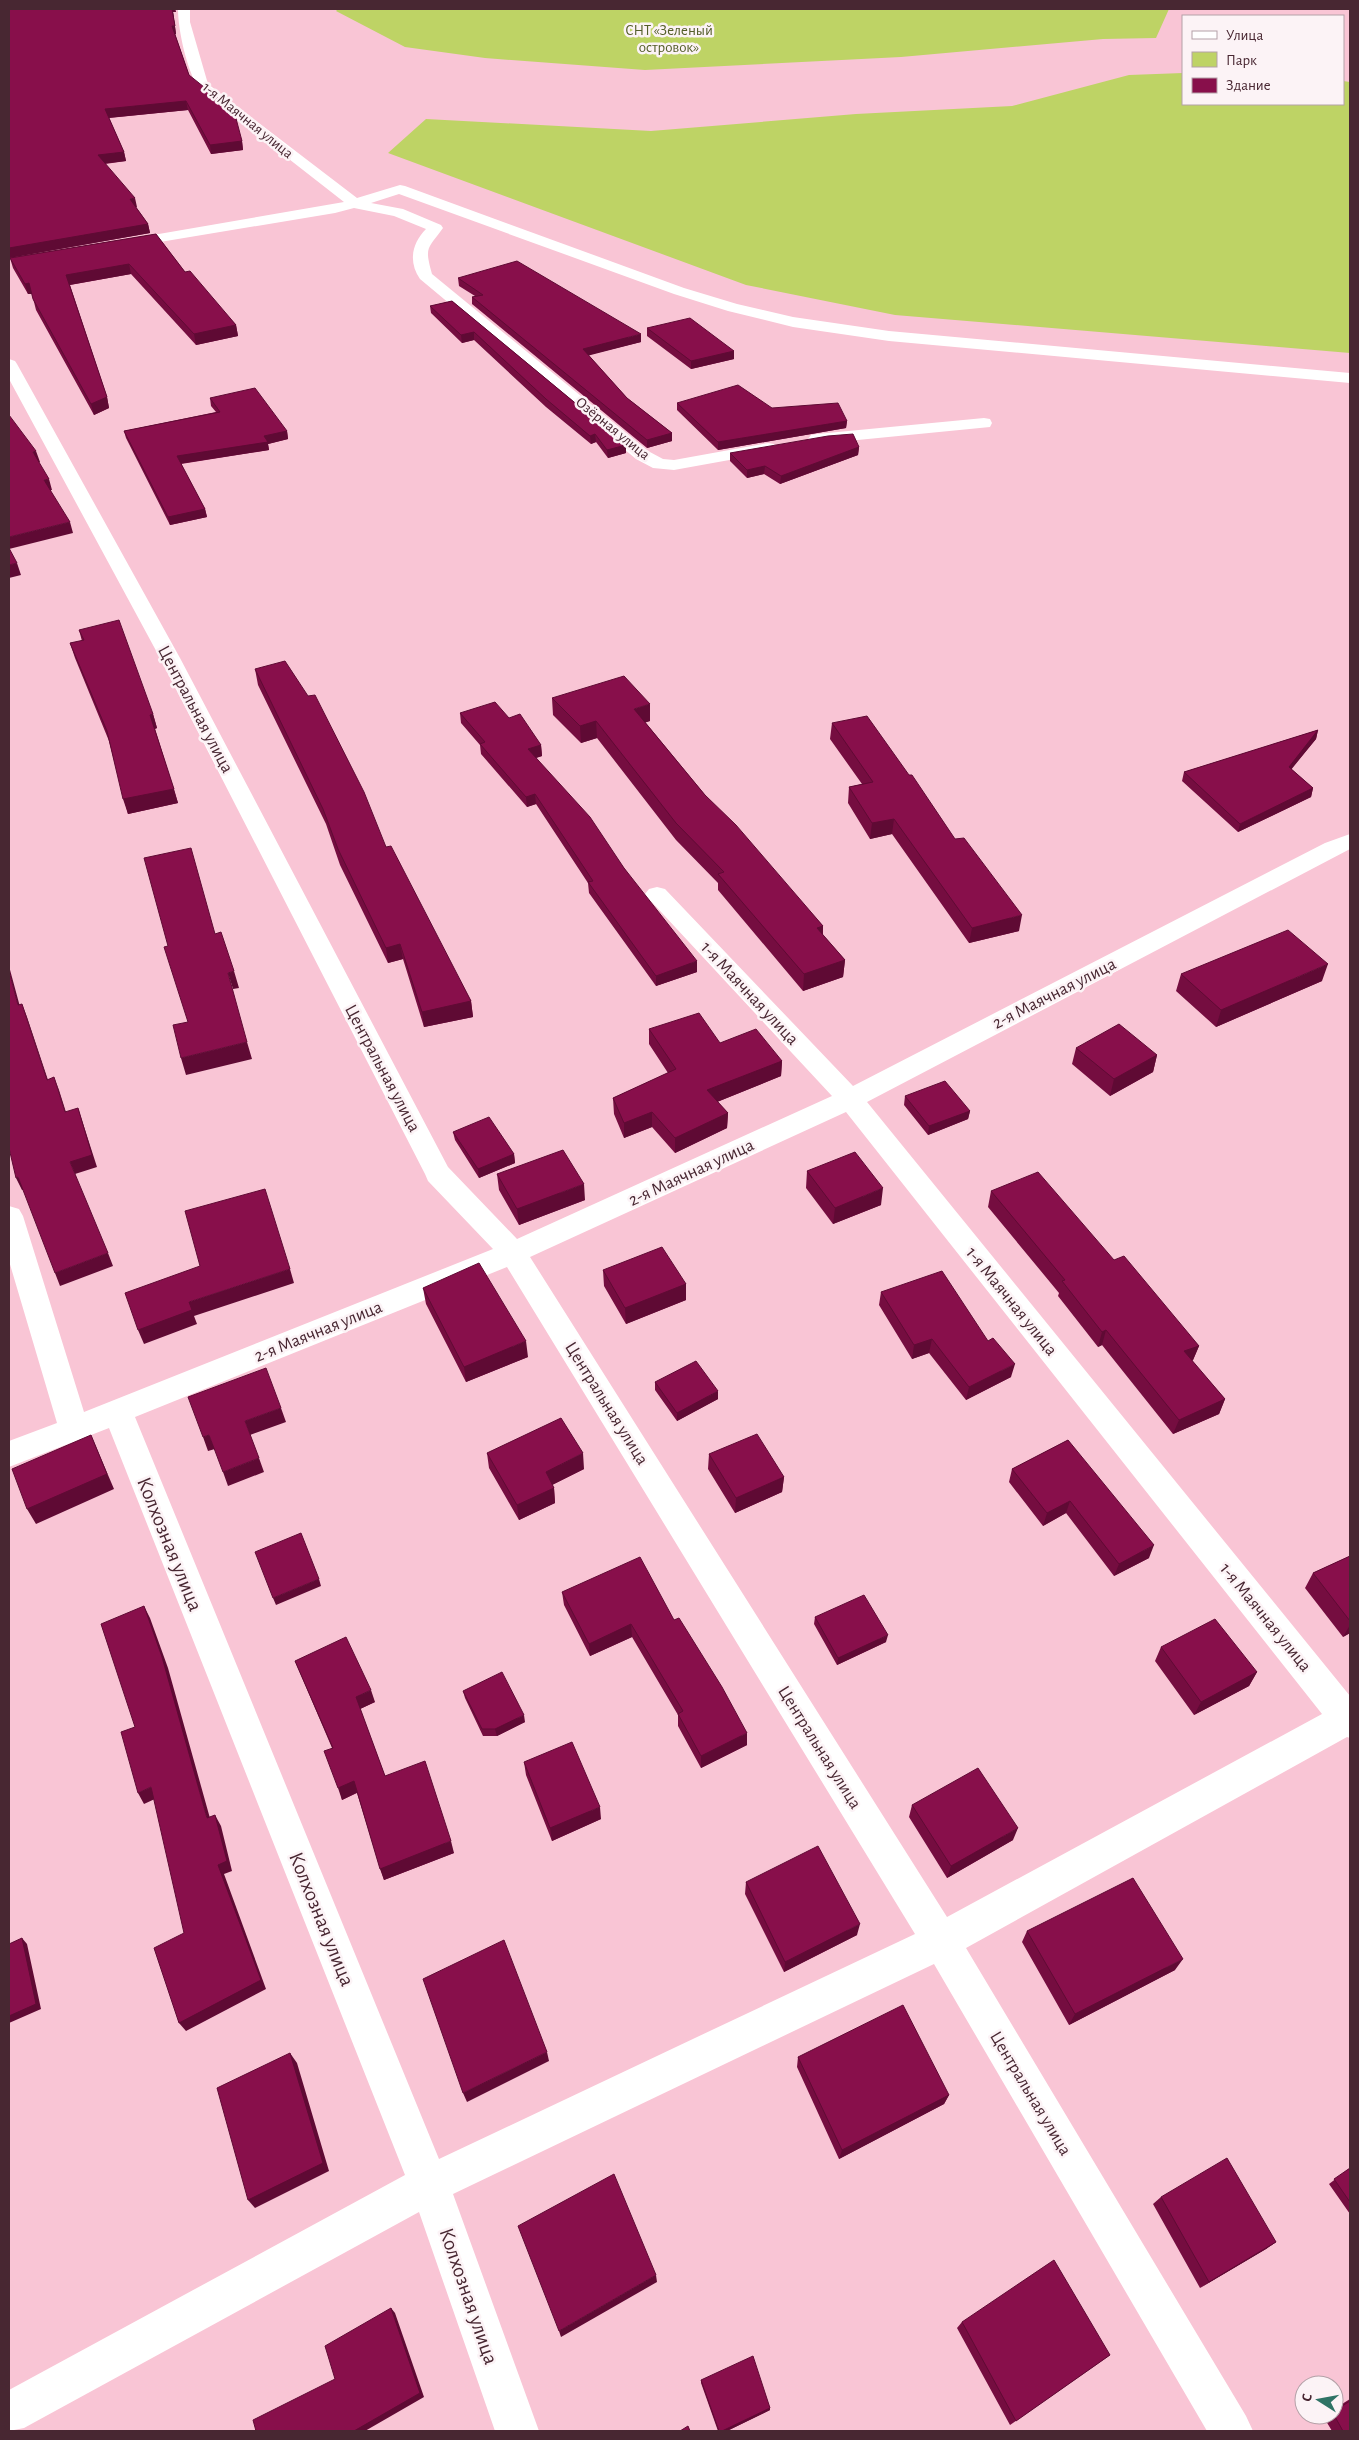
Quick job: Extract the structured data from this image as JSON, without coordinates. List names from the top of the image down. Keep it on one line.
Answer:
{"streets":{"street":["1-я Маячная улица","Озёрная улица","Центральная улица","2-я Маячная улица","Колхозная улица"]},"crossings":[["1-я Маячная улица","Озёрная улица"],["1-я Маячная улица","2-я Маячная улица"],["Центральная улица","2-я Маячная улица"],["2-я Маячная улица","Колхозная улица"]],"parks":["СНТ «Зеленый островок»"],"legend":["Улица","Парк","Здание"],"north":"left"}
